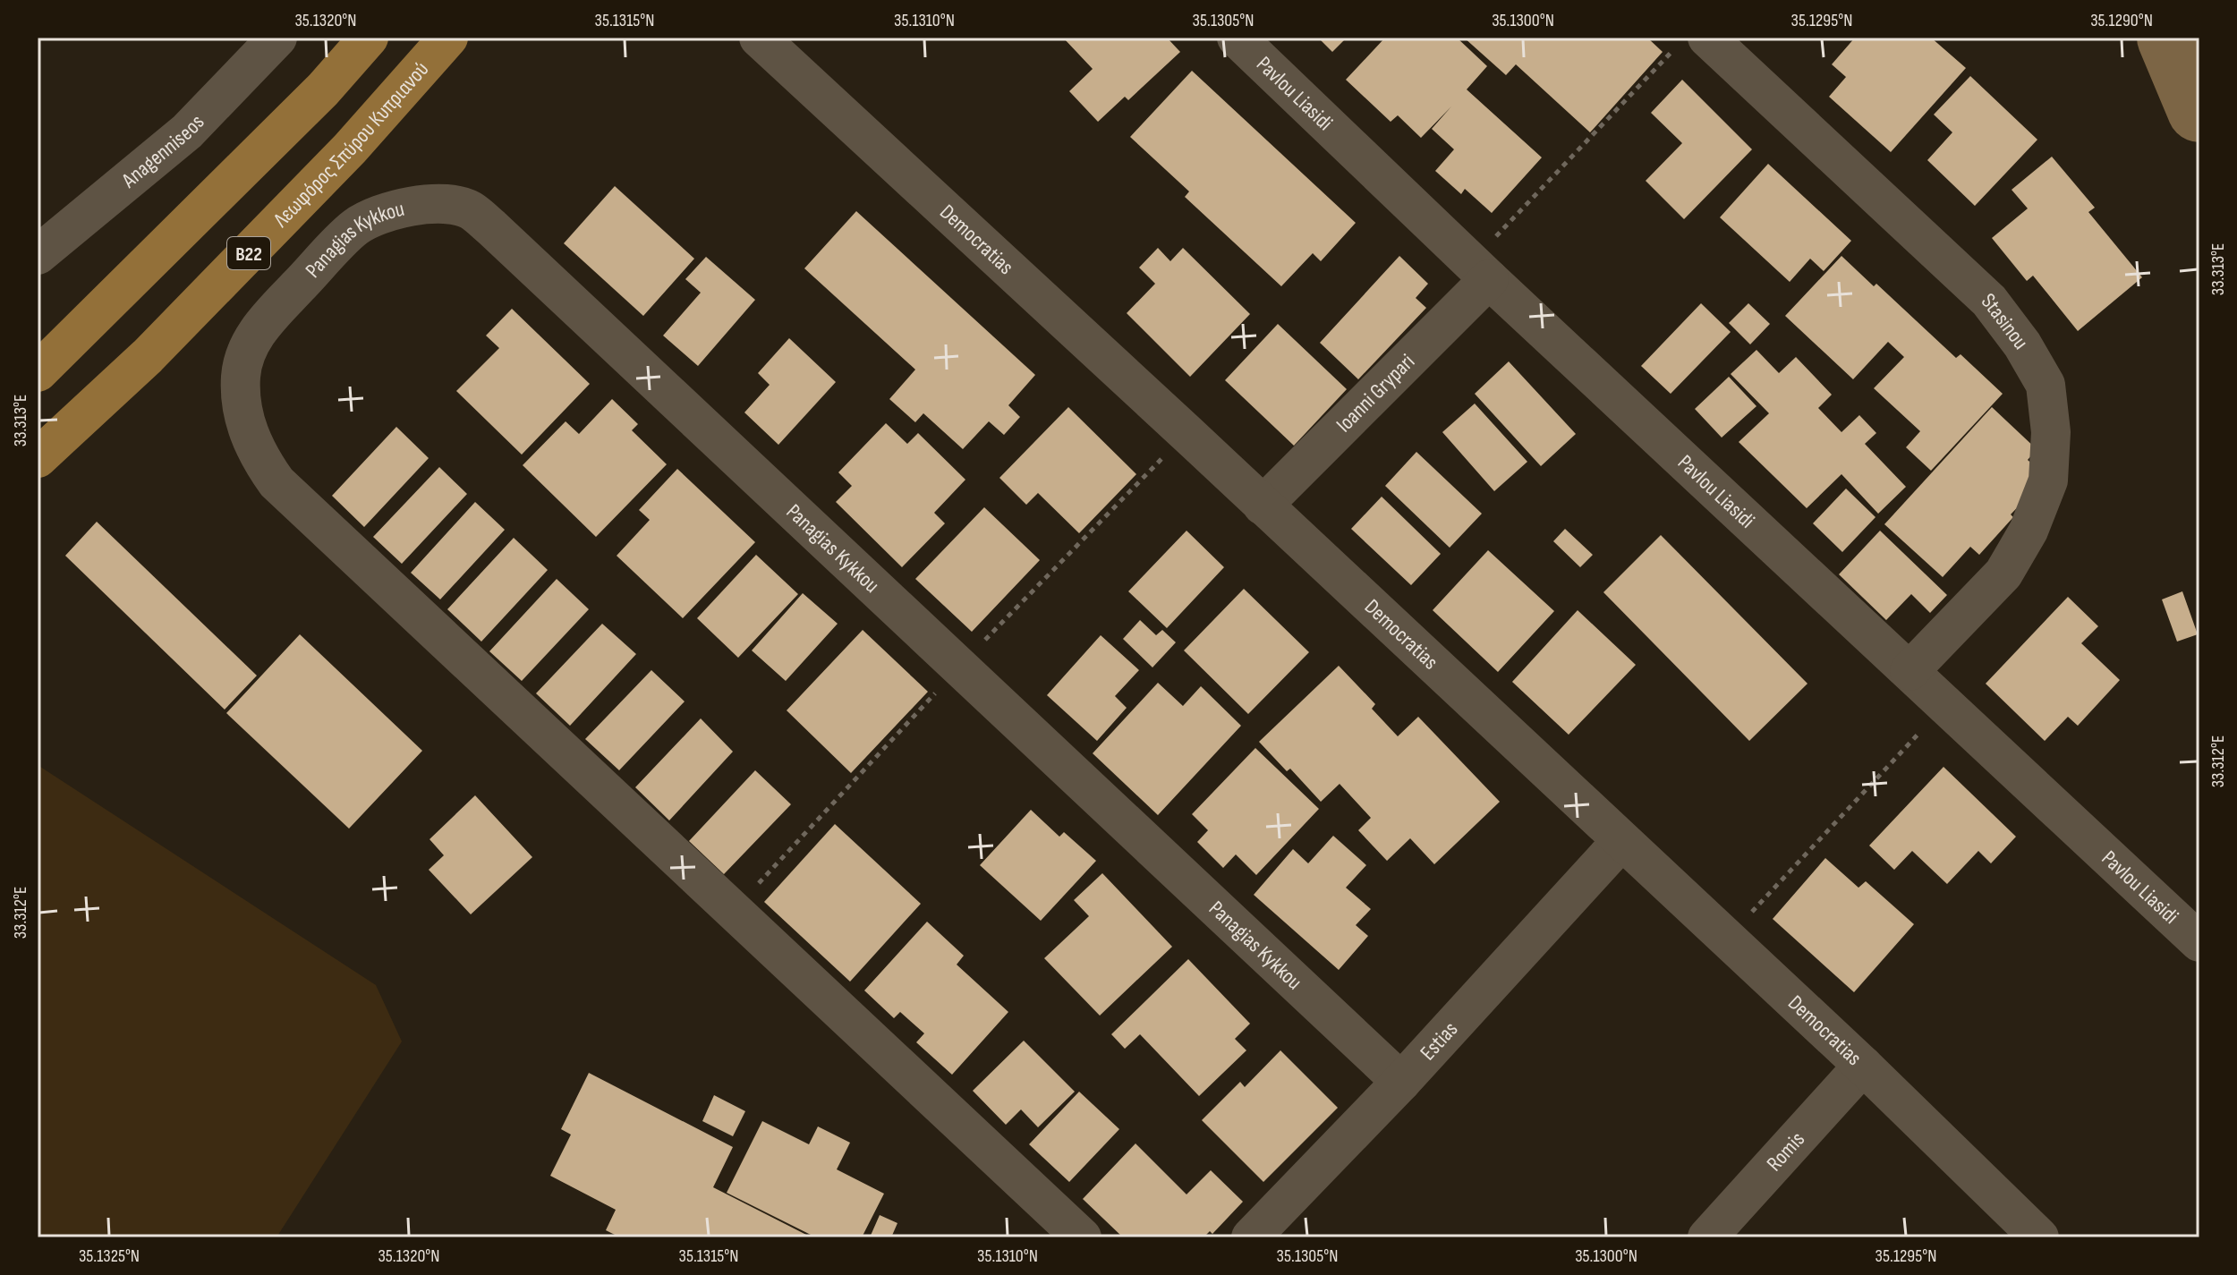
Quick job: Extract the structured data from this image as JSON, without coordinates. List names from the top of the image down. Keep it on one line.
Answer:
{"streets":{"main road":["Λεωφόρος Σπύρου Κυπριανού","B22"],"street":["Pavlou Liasidi","Anagenniseos","Democratias","Panagias Kykkou","Stasinou","Ioanni Grypari","Estias","Romis"]},"crossings":[["Pavlou Liasidi","Stasinou"],["Pavlou Liasidi","Ioanni Grypari"],["Democratias","Ioanni Grypari"],["Democratias","Estias"],["Democratias","Romis"],["Panagias Kykkou","Estias"]],"coordinates":["35.1320°N","35.1315°N","35.1310°N","35.1305°N","35.1300°N","35.1295°N","35.1290°N","33.313°E","33.312°E","35.1325°N"]}
